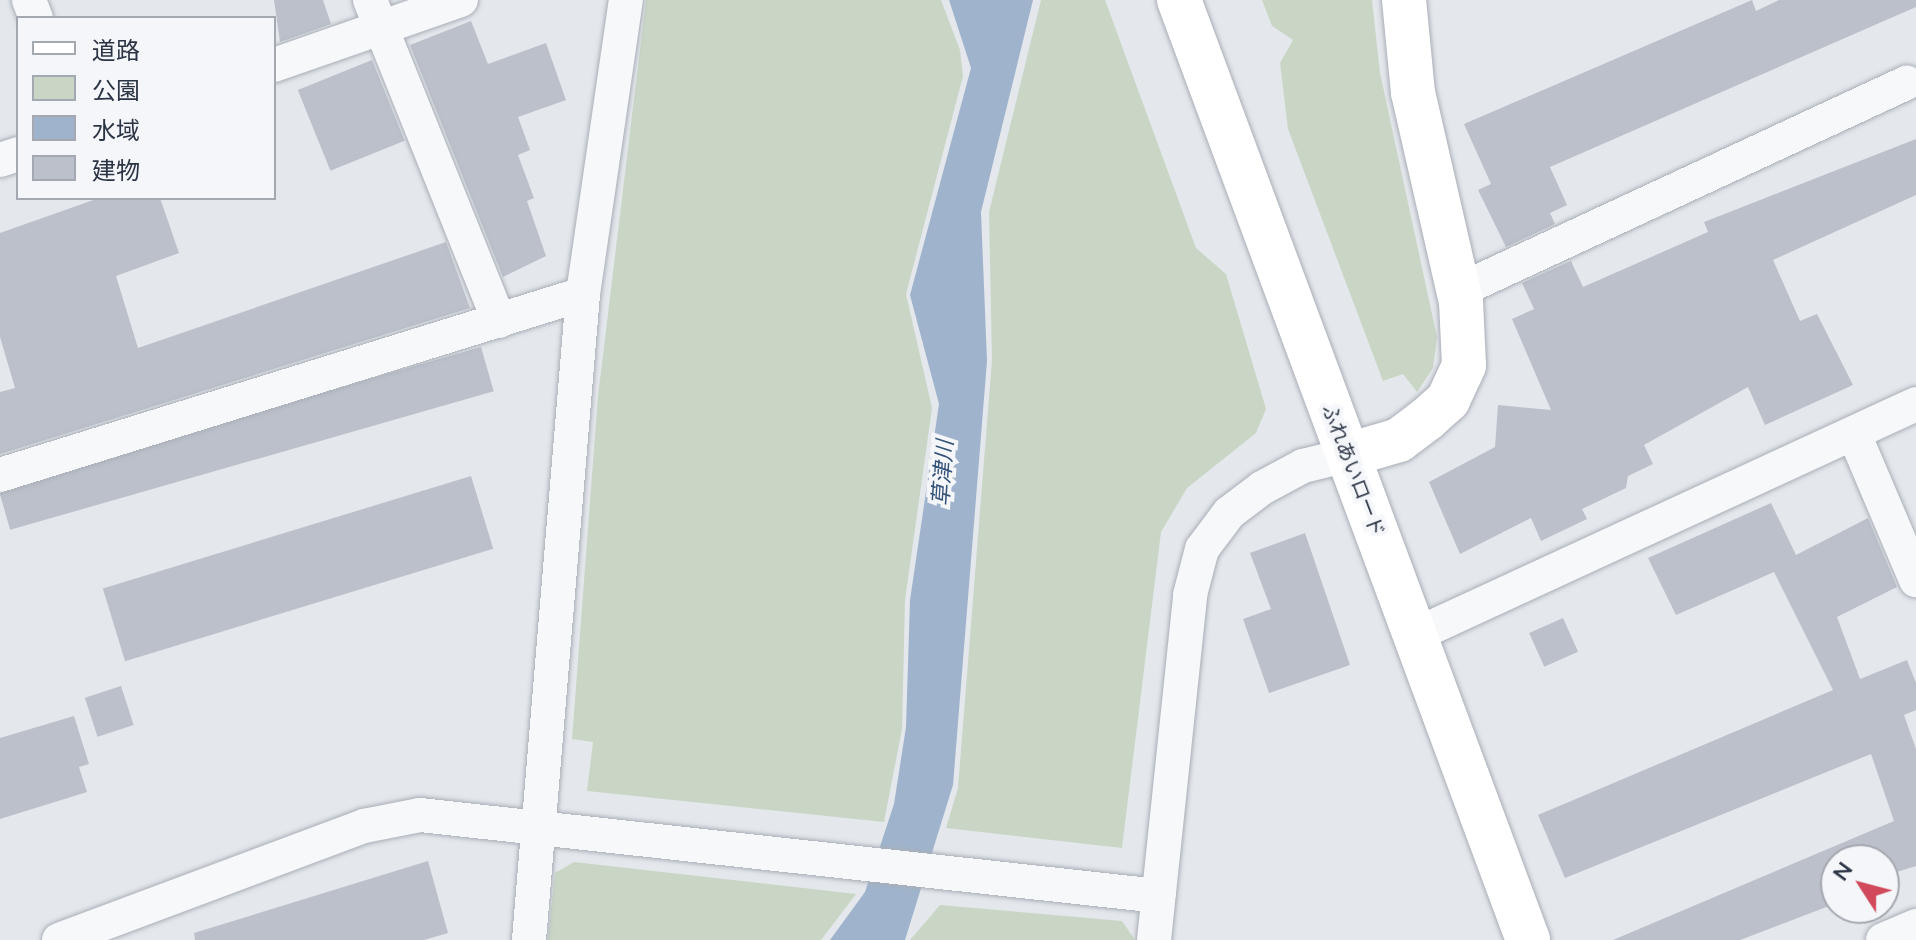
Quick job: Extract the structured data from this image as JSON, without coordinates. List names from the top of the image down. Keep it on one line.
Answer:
{"streets":{"street":["ふれあいロード"]},"water":["草津川"],"legend":["道路","公園","水域","建物"],"north":"top left"}
